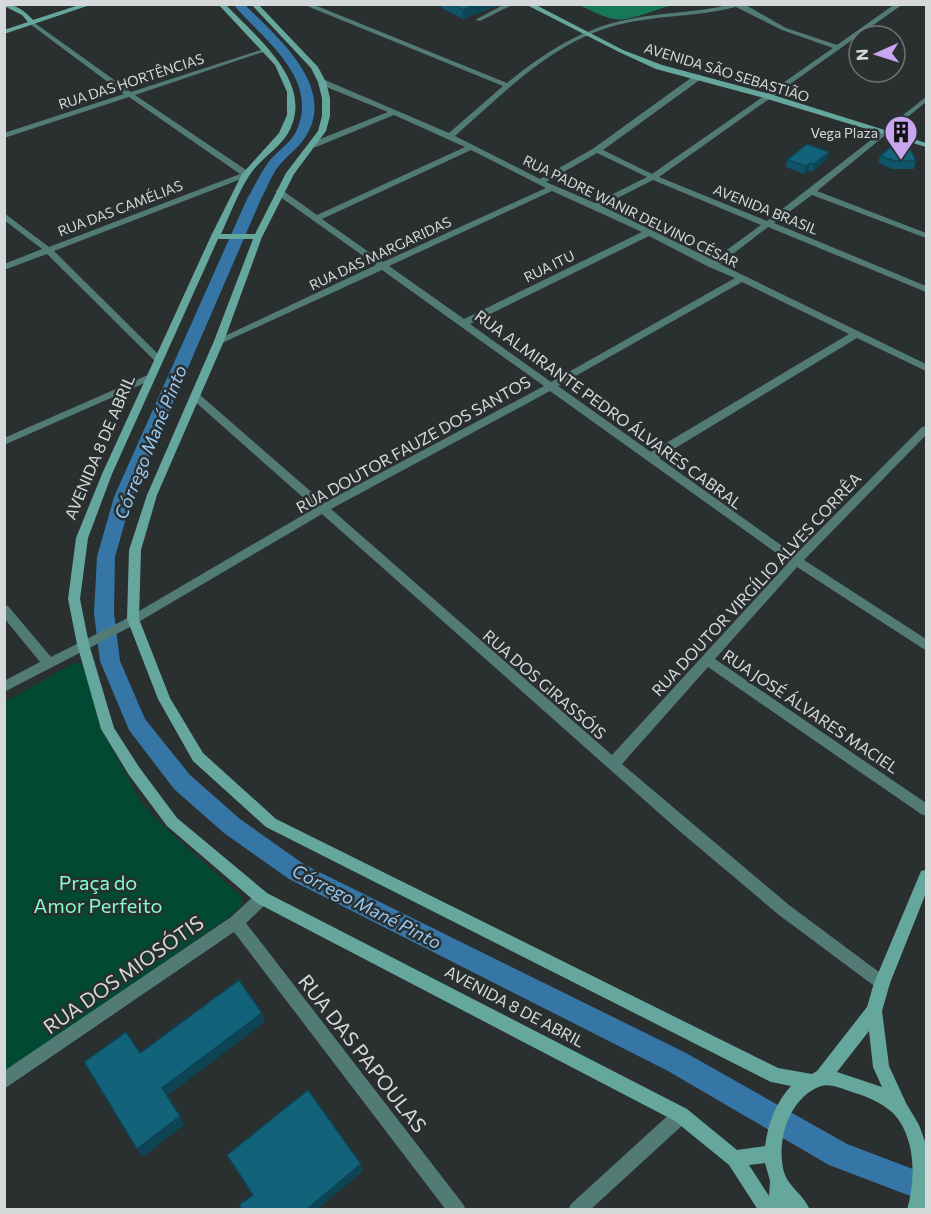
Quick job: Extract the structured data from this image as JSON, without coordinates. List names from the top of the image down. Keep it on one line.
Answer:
{"streets":{"main road":["AVENIDA SÃO SEBASTIÃO","AVENIDA 8 DE ABRIL"],"street":["RUA DAS HORTÊNCIAS","RUA DAS CAMÉLIAS","AVENIDA BRASIL","RUA PADRE WANIR DELVINO CÉSAR","RUA DAS MARGARIDAS","RUA ITU","RUA ALMIRANTE PEDRO ÁLVARES CABRAL","RUA DOUTOR FAUZE DOS SANTOS","RUA DOUTOR VIRGÍLIO ALVES CORRÊA","RUA DOS GIRASSÓIS","RUA JOSÉ ÁLVARES MACIEL","RUA DOS MIOSÓTIS","RUA DAS PAPOULAS"]},"crossings":[["RUA DAS HORTÊNCIAS","AVENIDA 8 DE ABRIL"],["RUA DAS CAMÉLIAS","AVENIDA 8 DE ABRIL"],["RUA PADRE WANIR DELVINO CÉSAR","RUA DAS MARGARIDAS"],["RUA PADRE WANIR DELVINO CÉSAR","RUA ITU"],["RUA PADRE WANIR DELVINO CÉSAR","RUA DOUTOR FAUZE DOS SANTOS"],["RUA DAS MARGARIDAS","RUA ALMIRANTE PEDRO ÁLVARES CABRAL"],["RUA ITU","RUA ALMIRANTE PEDRO ÁLVARES CABRAL"],["RUA ALMIRANTE PEDRO ÁLVARES CABRAL","RUA DOUTOR FAUZE DOS SANTOS"],["RUA ALMIRANTE PEDRO ÁLVARES CABRAL","RUA DOUTOR VIRGÍLIO ALVES CORRÊA"],["RUA DOUTOR FAUZE DOS SANTOS","AVENIDA 8 DE ABRIL"],["RUA DOUTOR FAUZE DOS SANTOS","RUA DOS GIRASSÓIS"],["AVENIDA 8 DE ABRIL","RUA DOS MIOSÓTIS"],["RUA DOUTOR VIRGÍLIO ALVES CORRÊA","RUA DOS GIRASSÓIS"],["RUA DOUTOR VIRGÍLIO ALVES CORRÊA","RUA JOSÉ ÁLVARES MACIEL"],["RUA DOS MIOSÓTIS","RUA DAS PAPOULAS"]],"water":["Córrego Mané Pinto"],"parks":["Praça do Amor Perfeito"],"places":{"building":["Vega Plaza"]},"north":"left"}
